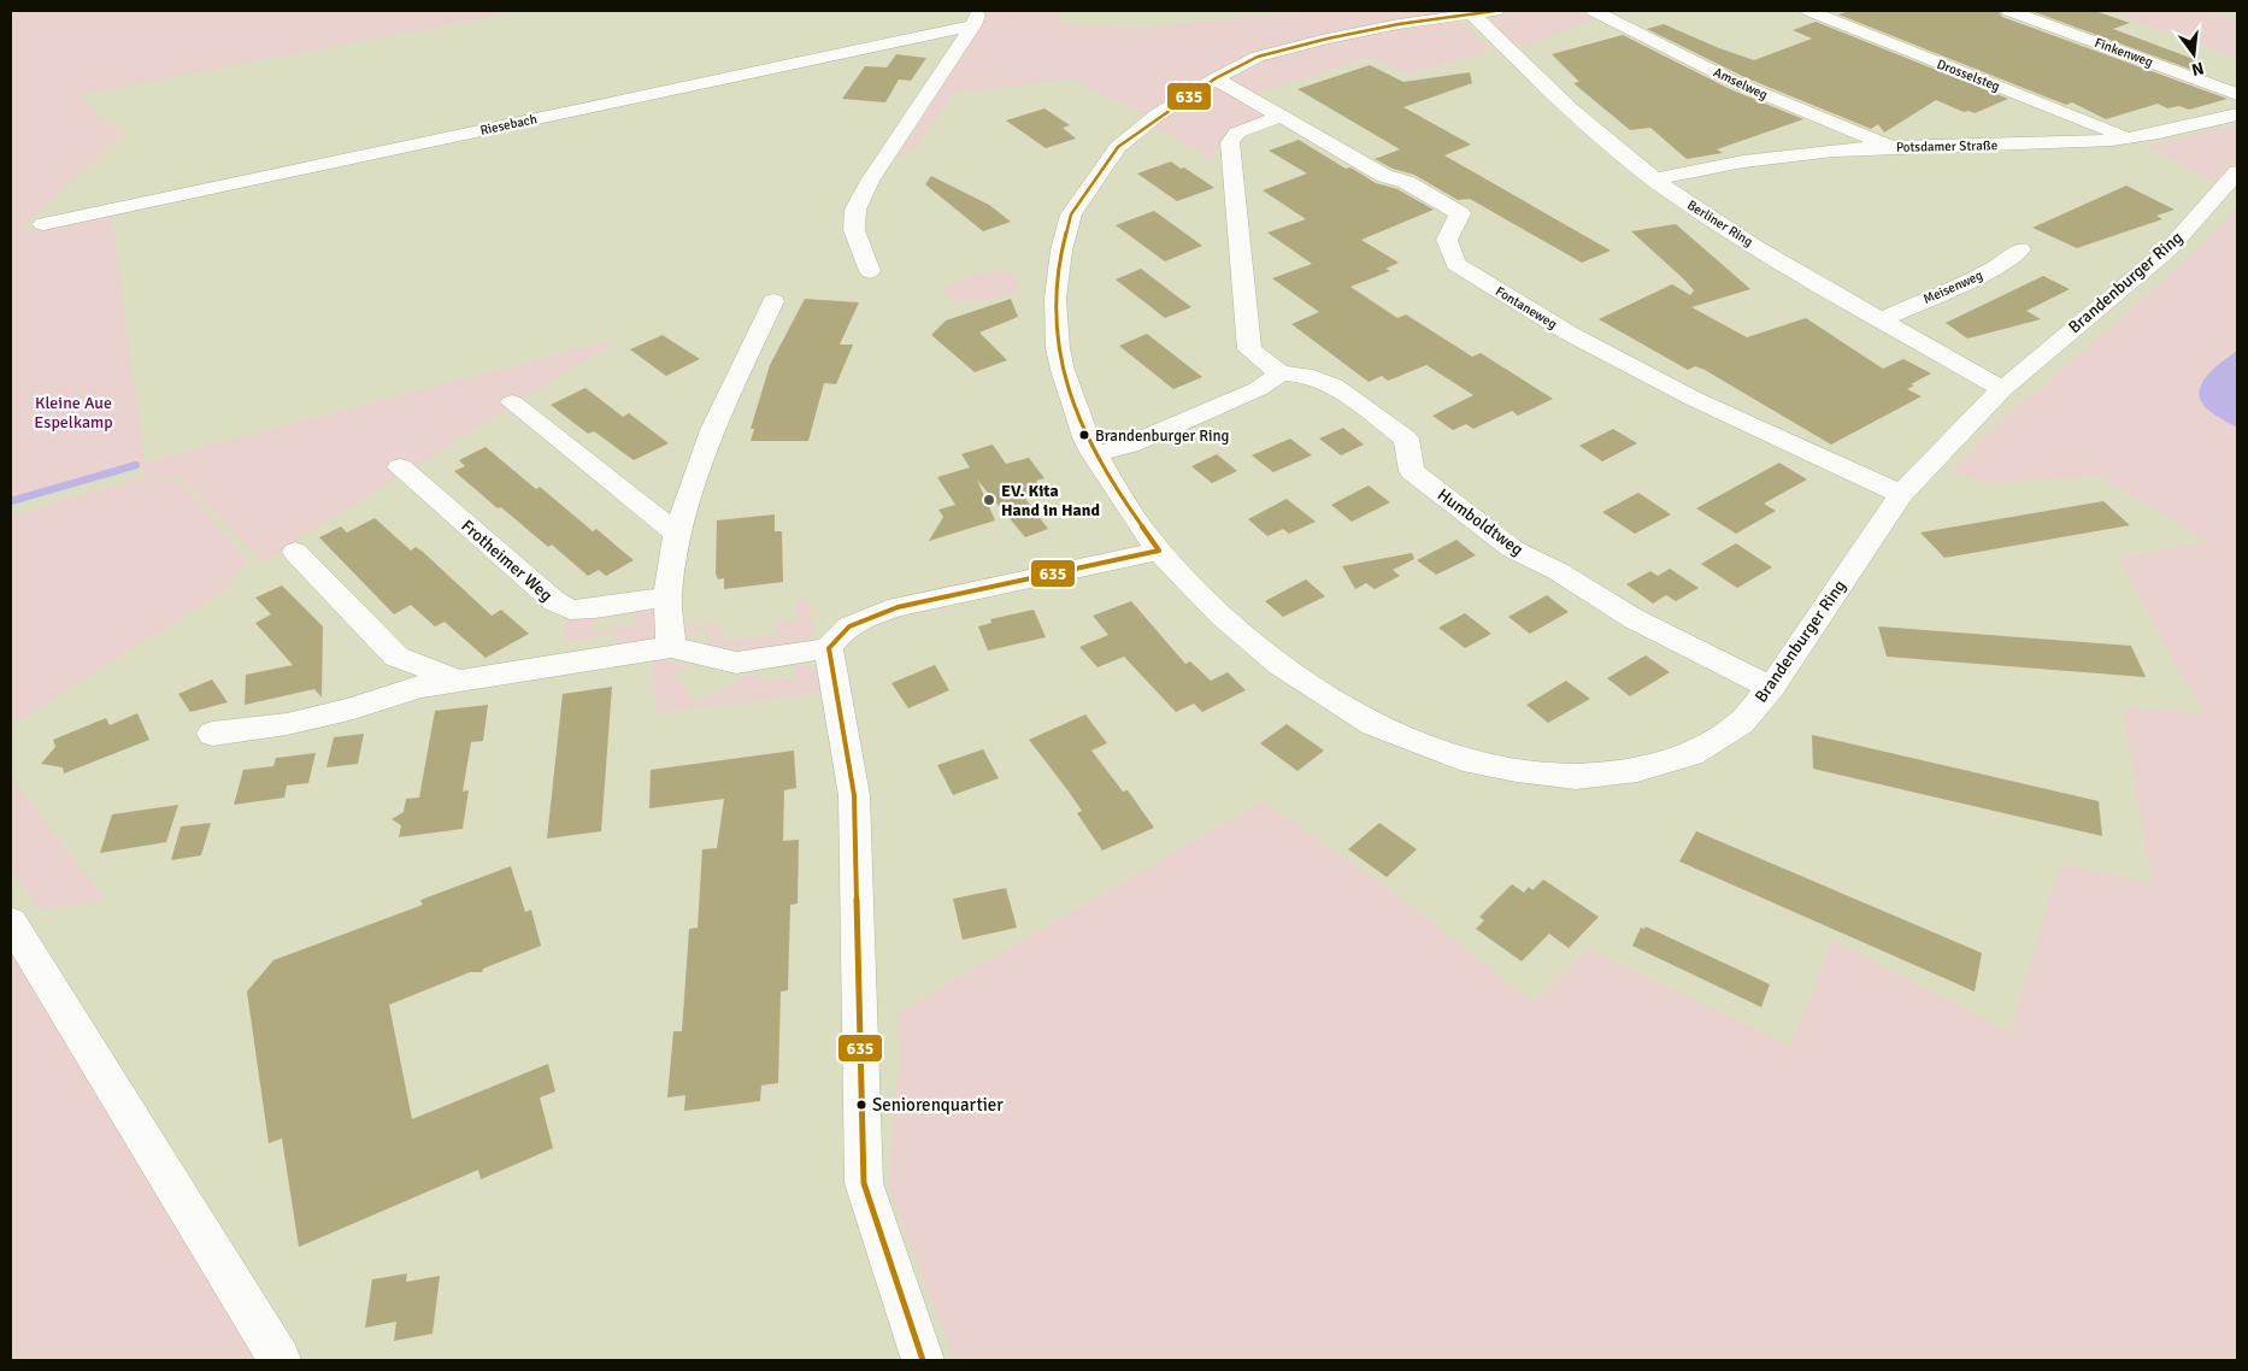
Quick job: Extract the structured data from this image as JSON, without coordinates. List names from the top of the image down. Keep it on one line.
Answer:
{"streets":{"street":["Finkenweg","Drosselsteg","Amselweg","Riesebach","Potsdamer Straße","Berliner Ring","Brandenburger Ring","Meisenweg","Fontaneweg","Humboldtweg","Frotheimer Weg"]},"crossings":[["Drosselsteg","Potsdamer Straße"],["Amselweg","Potsdamer Straße"],["Potsdamer Straße","Berliner Ring"],["Berliner Ring","Brandenburger Ring"],["Berliner Ring","Meisenweg"],["Brandenburger Ring","Fontaneweg"],["Brandenburger Ring","Humboldtweg"],["Fontaneweg","Humboldtweg"]],"parks":["Kleine Aue Espelkamp"],"places":["Brandenburger Ring","EV. Kita Hand in Hand","Seniorenquartier"],"lines":["transit line 635"],"north":"bottom"}
